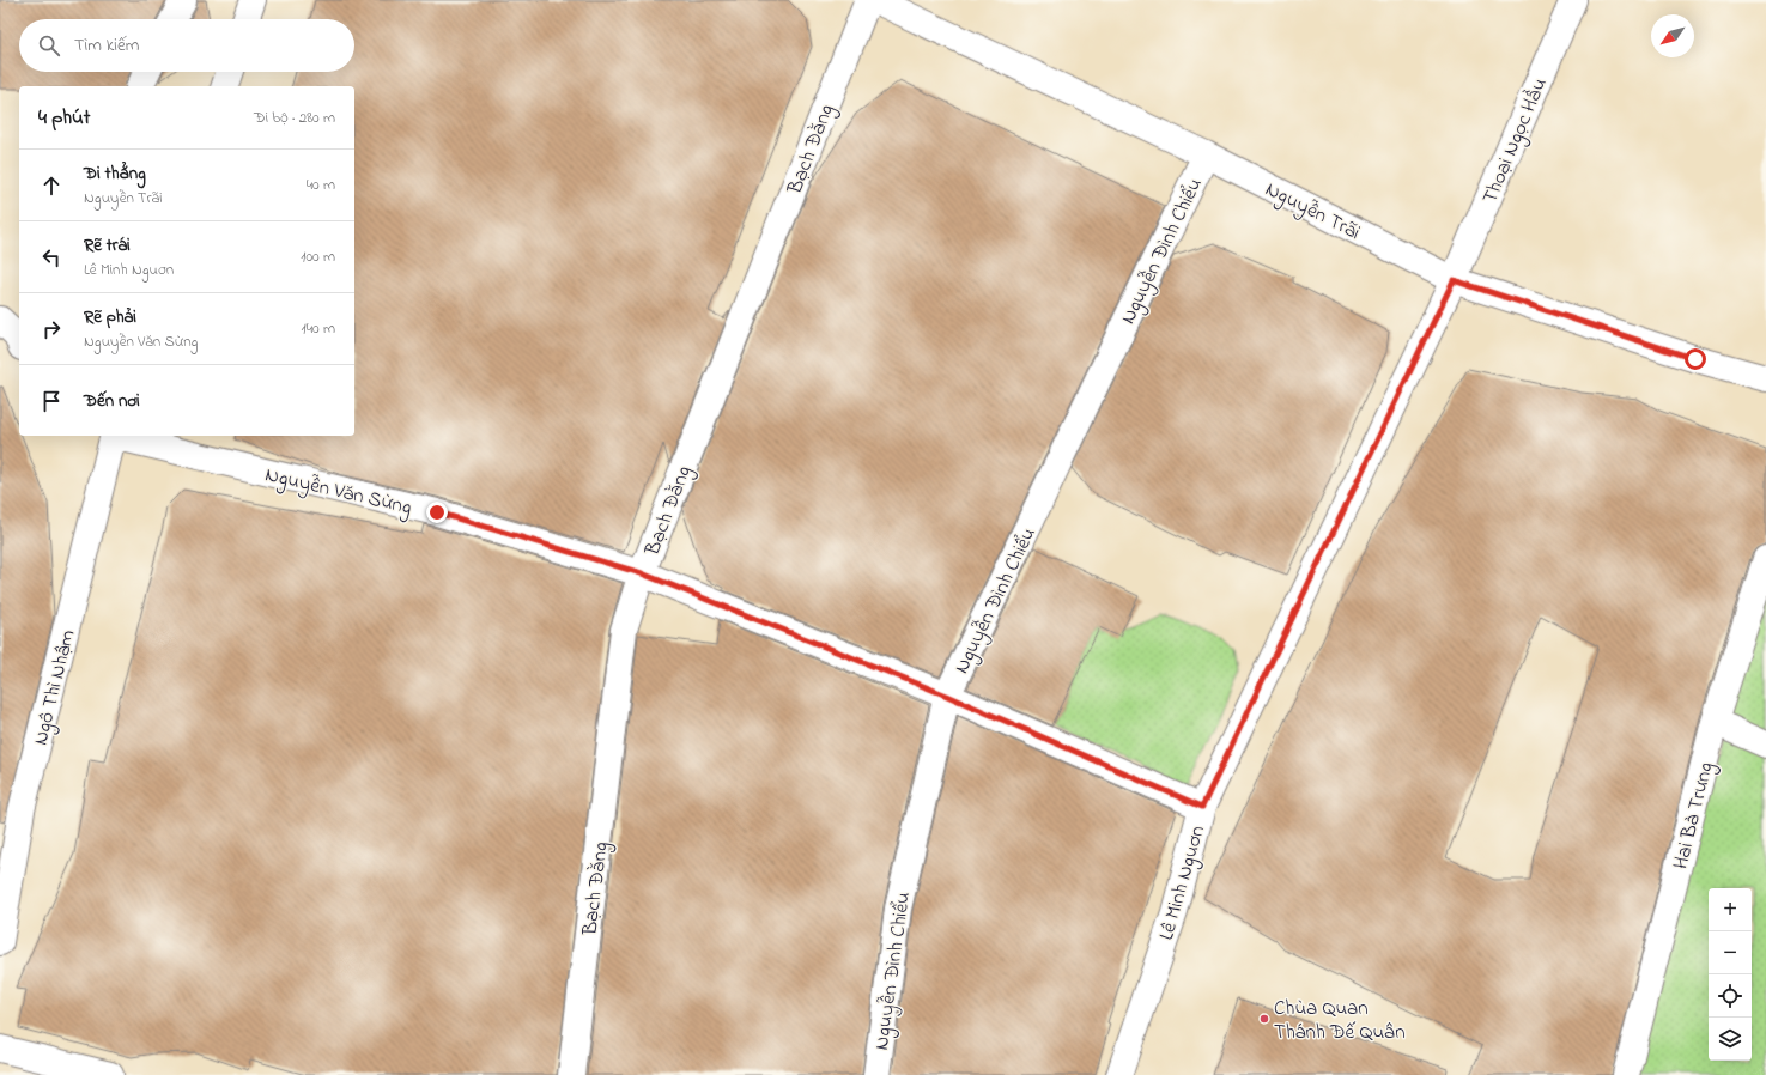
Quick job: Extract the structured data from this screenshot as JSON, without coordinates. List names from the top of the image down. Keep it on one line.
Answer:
{"streets":{"street":["Thoại Ngọc Hầu","Bạch Đằng","Nguyễn Trãi","Nguyễn Đình Chiểu","Nguyễn Văn Sừng","Ngô Thì Nhậm","Hai Bà Trưng","Lê Minh Nguơn"]},"crossings":[["Thoại Ngọc Hầu","Nguyễn Trãi"],["Thoại Ngọc Hầu","Lê Minh Nguơn"],["Bạch Đằng","Nguyễn Văn Sừng"],["Nguyễn Trãi","Nguyễn Đình Chiểu"],["Nguyễn Trãi","Lê Minh Nguơn"],["Nguyễn Đình Chiểu","Nguyễn Văn Sừng"],["Nguyễn Văn Sừng","Lê Minh Nguơn"]],"places":["Chùa Quan Thánh Đế Quân"],"north":"bottom left","page":{"search":"Tìm kiếm","heading":["4 phút","Đi bộ · 280 m"],"list":[["Đi thẳng","Nguyễn Trãi","40 m"],["Rẽ trái","Lê Minh Nguơn","100 m"],["Rẽ phải","Nguyễn Văn Sừng","140 m"],"Đến nơi"],"map_buttons":["+","−"]}}
